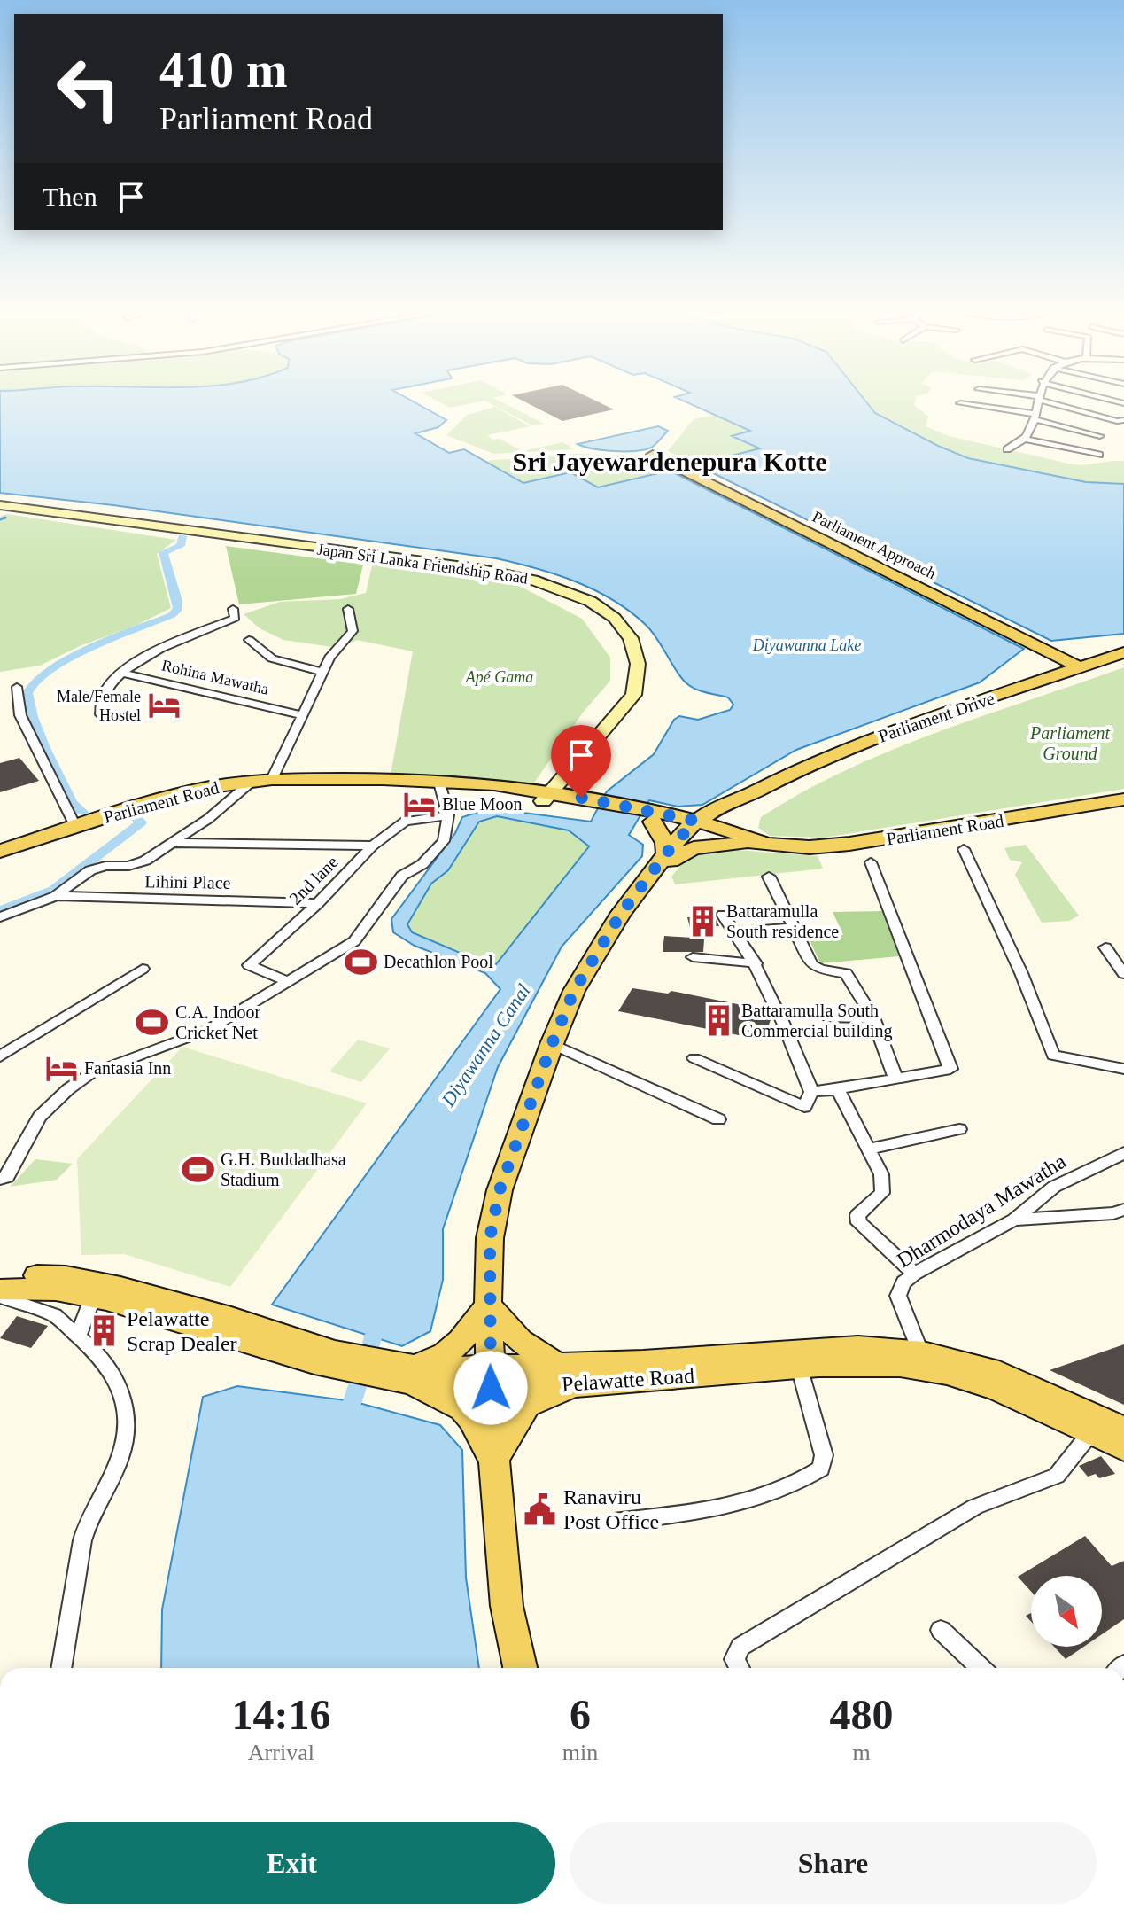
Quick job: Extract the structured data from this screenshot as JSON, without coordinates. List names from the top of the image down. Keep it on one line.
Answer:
{"streets":{"main road":["Parliament Approach","Japan Sri Lanka Friendship Road","Parliament Drive","Parliament Road","Pelawatte Road"],"street":["Rohina Mawatha","2nd lane","Lihini Place","Dharmodaya Mawatha"]},"crossings":[["Parliament Approach","Parliament Drive"],["Japan Sri Lanka Friendship Road","Parliament Road"],["Parliament Drive","Parliament Road"],["2nd lane","Lihini Place"],["Dharmodaya Mawatha","Pelawatte Road"]],"districts":["Sri Jayewardenepura Kotte"],"water":["Diyawanna Lake","Diyawanna Canal"],"parks":["Apé Gama","Parliament Ground"],"places":{"hotel":["Male/Female Hostel","Blue Moon","Fantasia Inn"],"building":["Battaramulla South residence","Battaramulla South Commercial building","Pelawatte Scrap Dealer"],"sports":["Decathlon Pool","C.A. Indoor Cricket Net","G.H. Buddadhasa Stadium"],"public building":["Ranaviru Post Office"]},"north":"bottom right","page":{"turn":["410 m","Parliament Road"],"then":"Then","eta":["14:16","Arrival","6","min","480","m"],"buttons":["Exit","Share"]}}
